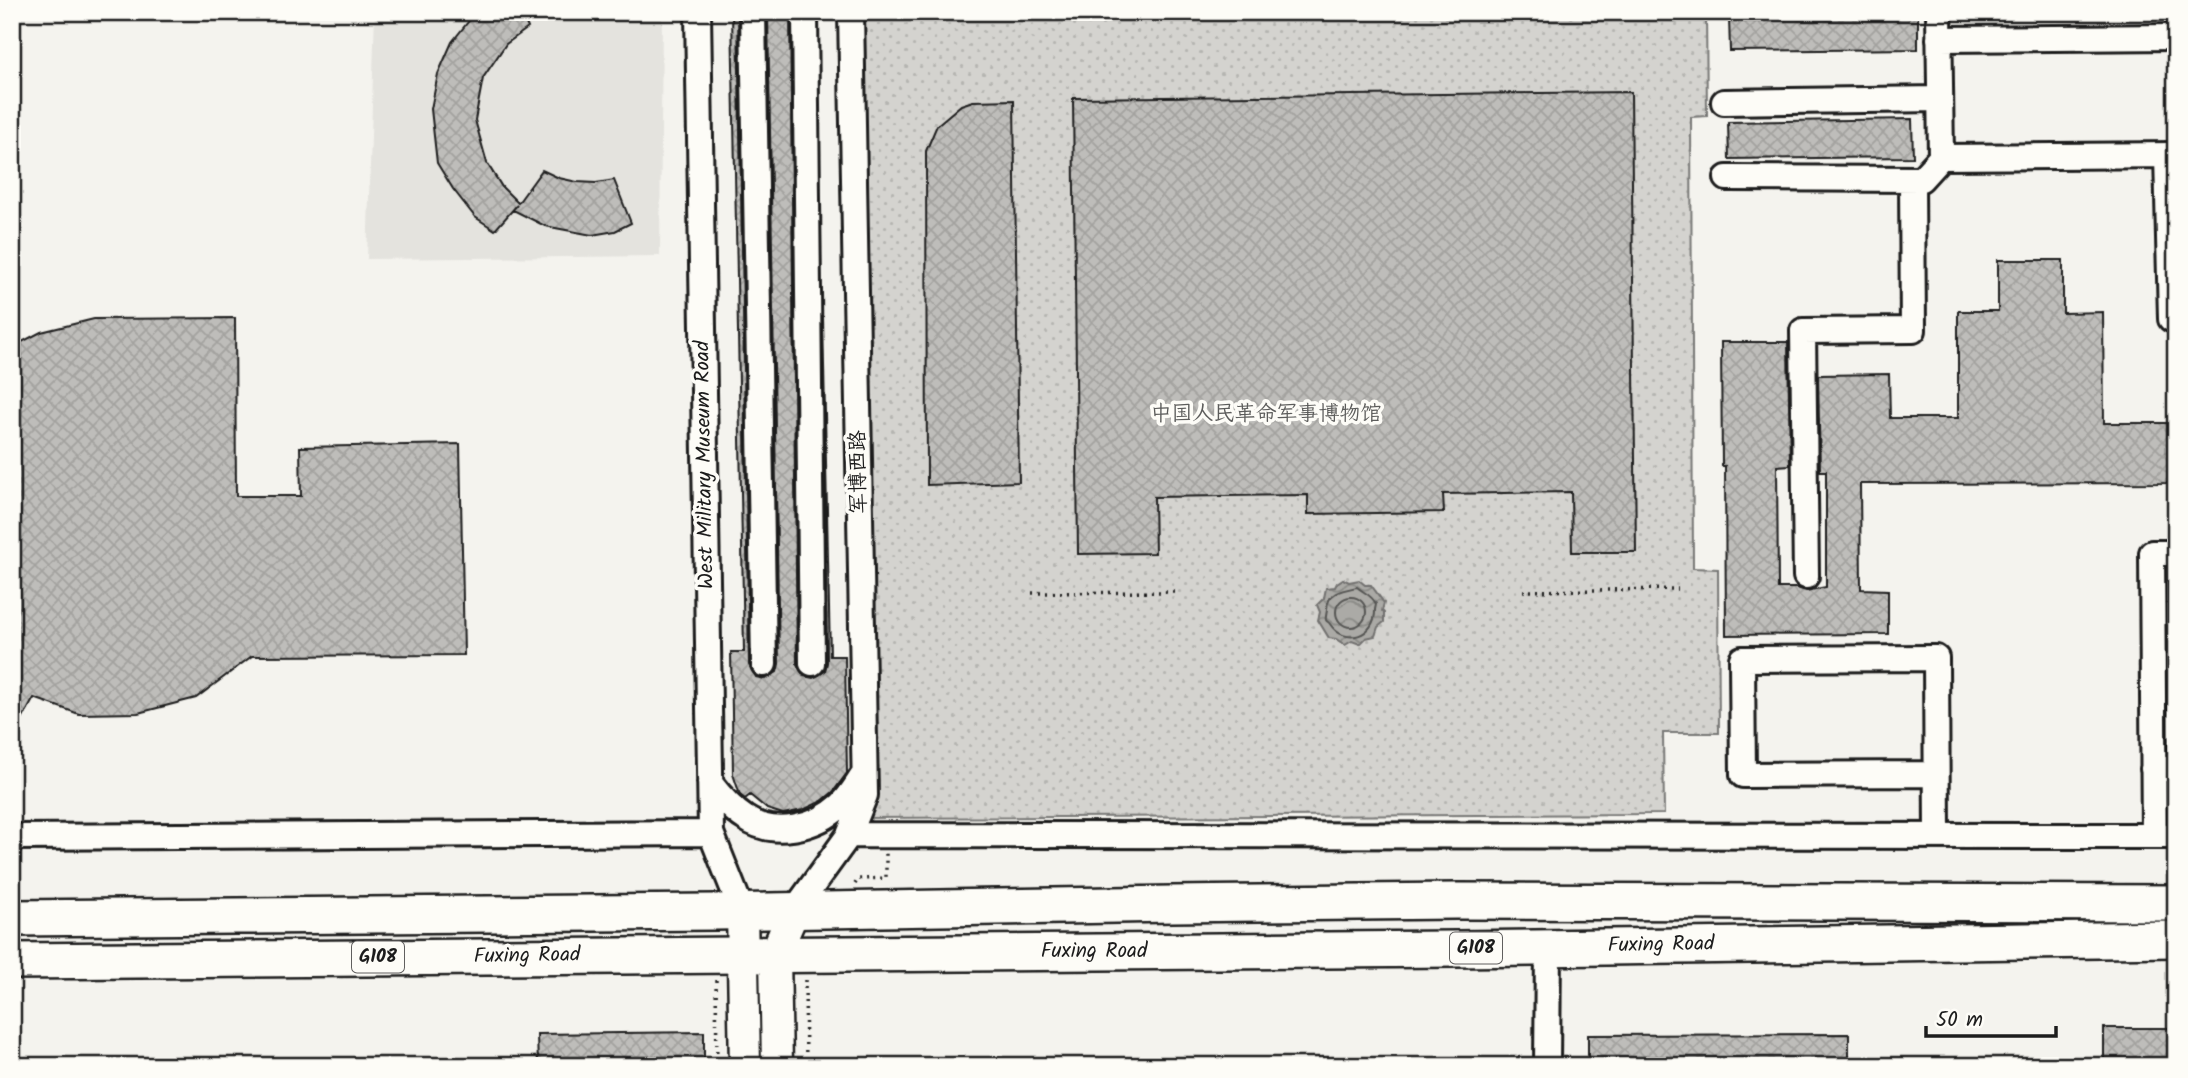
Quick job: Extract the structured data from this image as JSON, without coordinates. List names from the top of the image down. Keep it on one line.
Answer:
{"streets":{"highway":["Fuxing Road","G108"],"street":["West Military Museum Road","军博西路"]},"crossings":[["West Military Museum Road","Fuxing Road"],["军博西路","Fuxing Road"]],"parks":["中国人民革命军事博物馆"],"scale_bar":"50 m"}
